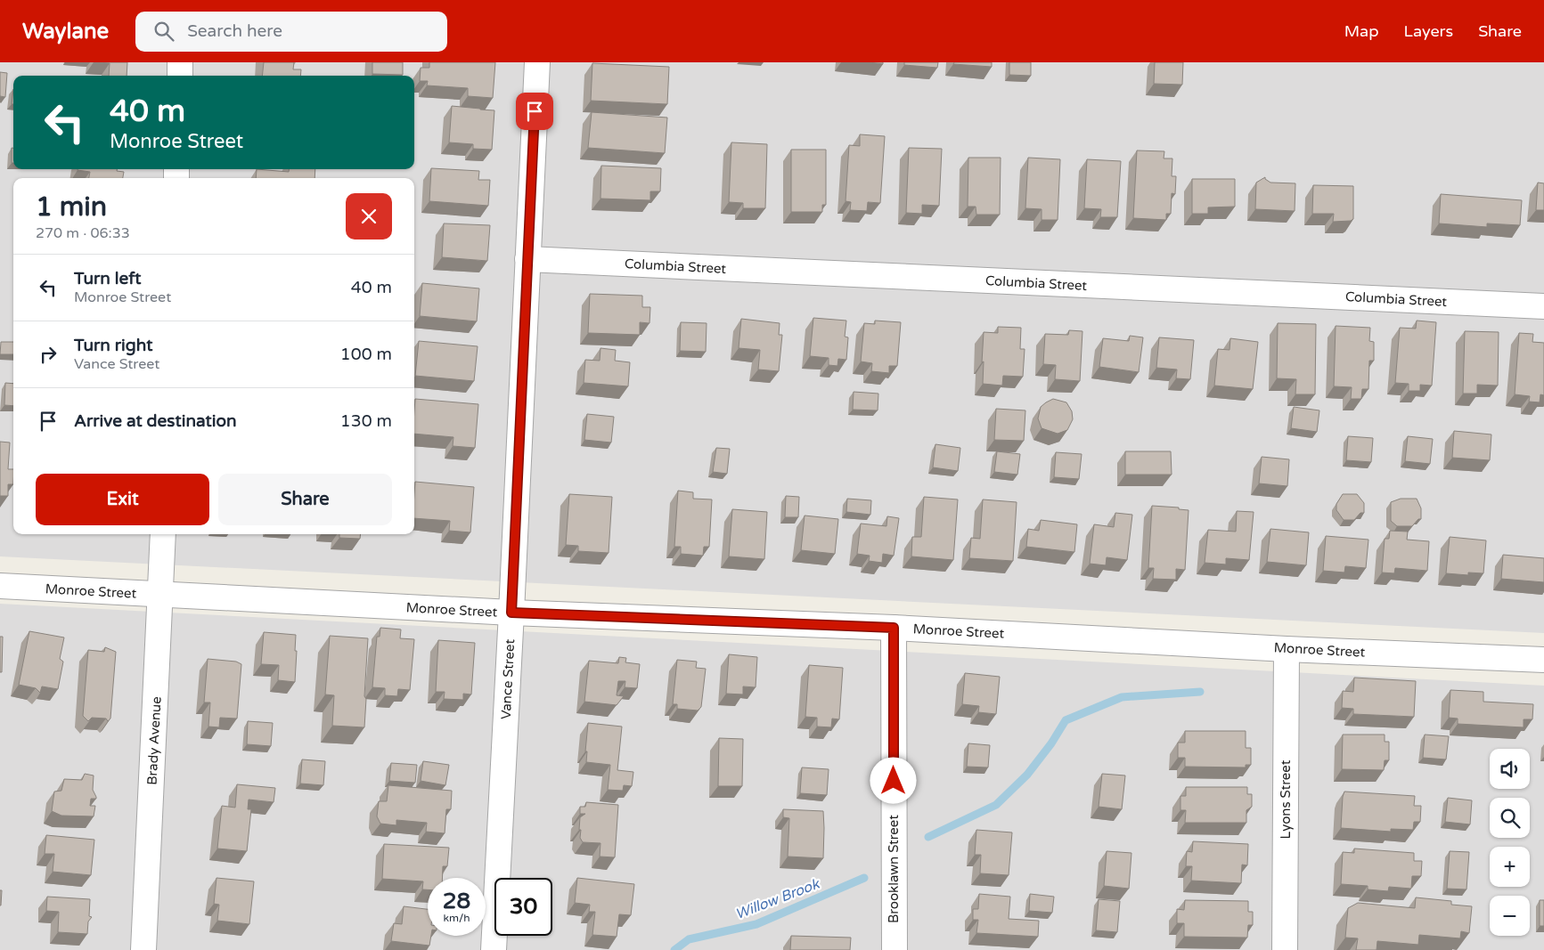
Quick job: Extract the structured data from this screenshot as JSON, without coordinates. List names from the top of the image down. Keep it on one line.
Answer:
{"streets":{"street":["Columbia Street","Monroe Street","Vance Street","Brady Avenue","Lyons Street","Brooklawn Street"]},"crossings":[["Columbia Street","Vance Street"],["Monroe Street","Vance Street"],["Monroe Street","Brady Avenue"],["Monroe Street","Lyons Street"],["Monroe Street","Brooklawn Street"]],"water":["Willow Brook"],"page":{"header":"Waylane","search":"Search here","nav":["Map","Layers","Share"],"turn":["40 m","Monroe Street"],"heading":["1 min","270 m · 06:33"],"list":[{"name":"Turn left","note":"Monroe Street","value":"40 m"},{"name":"Turn right","note":"Vance Street","value":"100 m"},{"name":"Arrive at destination","value":"130 m"}],"buttons":["Exit","Share"],"map_buttons":["+","−"],"speed":"28 km/h","limit":"30"}}
